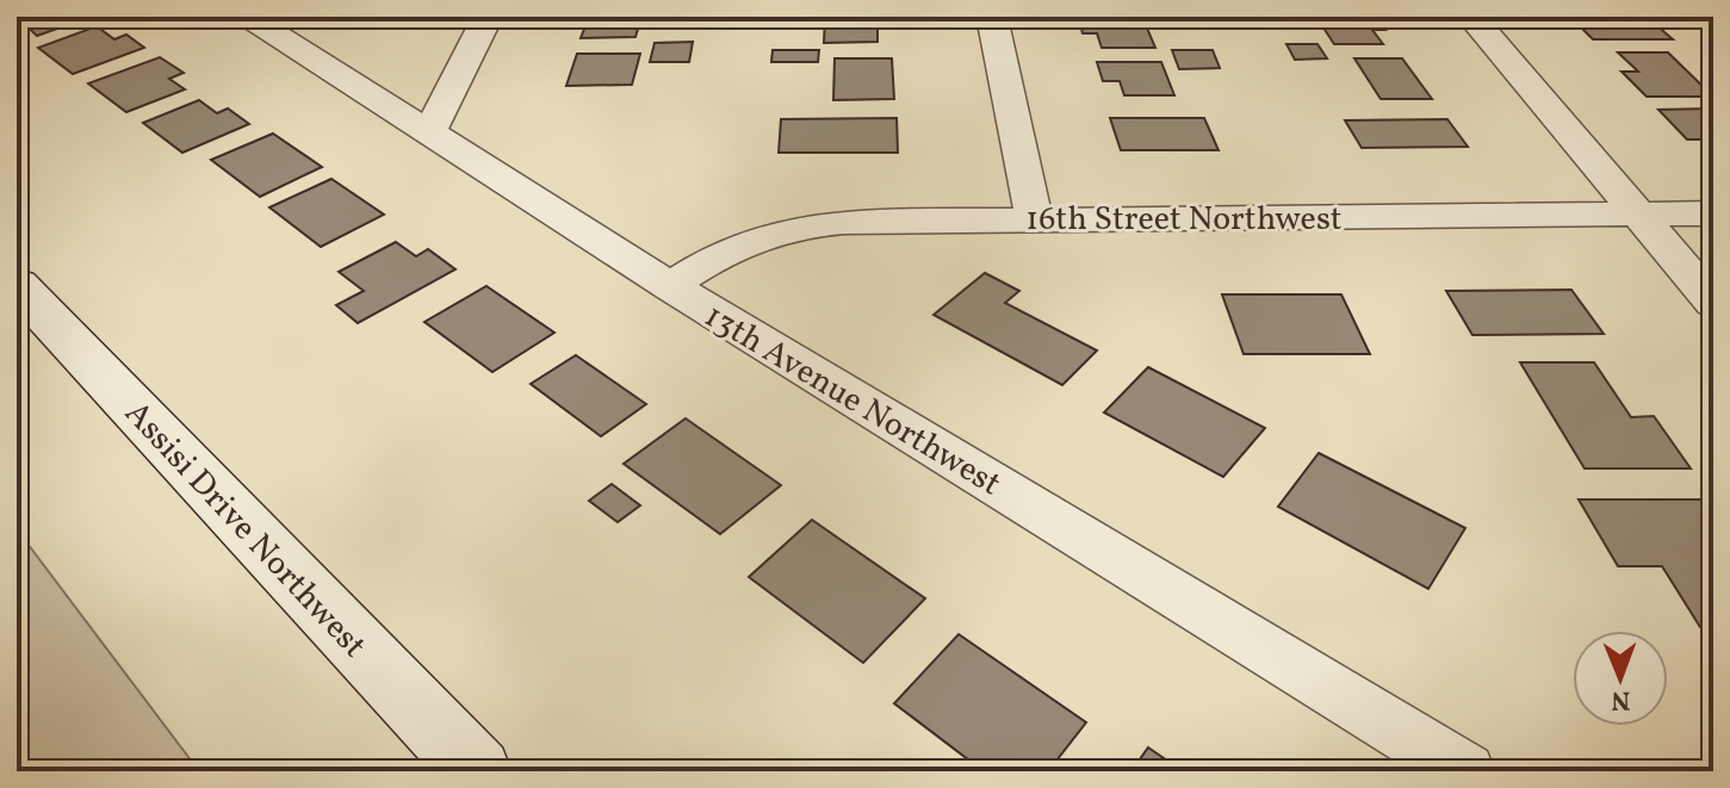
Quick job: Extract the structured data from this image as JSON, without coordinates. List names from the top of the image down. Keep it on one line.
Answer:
{"streets":{"main road":["Assisi Drive Northwest"],"street":["16th Street Northwest","13th Avenue Northwest"]},"crossings":[["16th Street Northwest","13th Avenue Northwest"]],"north":"bottom"}
